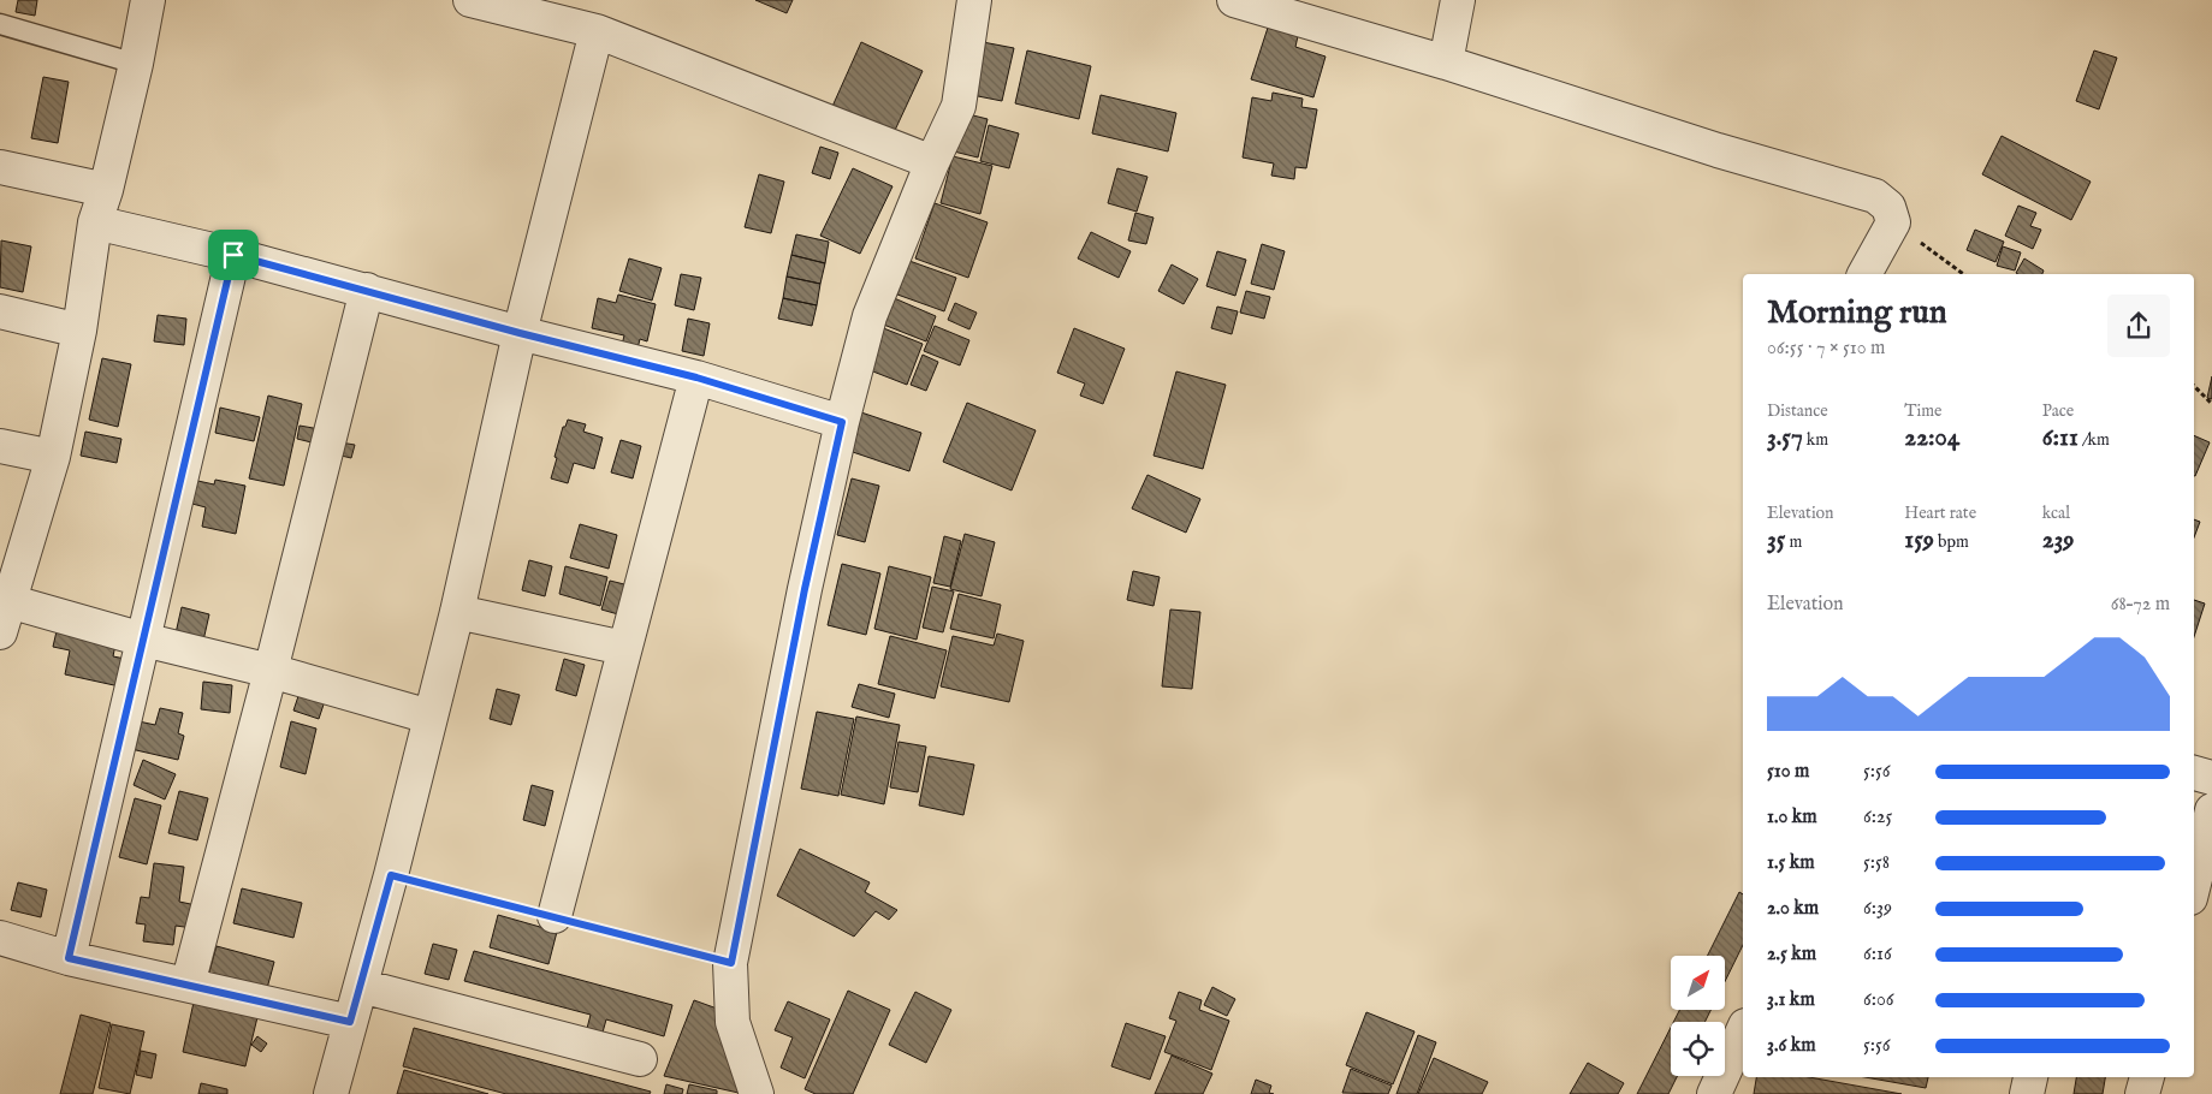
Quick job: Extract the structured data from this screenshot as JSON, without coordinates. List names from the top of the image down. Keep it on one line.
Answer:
{"north":"top right","page":{"heading":["Morning run","06:55 · 7 × 510 m"],"stats":[["Distance","3.57 km"],["Time","22:04"],["Pace","6:11 /km"],["Elevation","35 m"],["Heart rate","159 bpm"],["kcal","239"]],"chart":["Elevation","68–72 m"],"list":[{"name":"510 m","note":"5:56"},{"name":"1.0 km","note":"6:25"},{"name":"1.5 km","note":"5:58"},{"name":"2.0 km","note":"6:39"},{"name":"2.5 km","note":"6:16"},{"name":"3.1 km","note":"6:06"},{"name":"3.6 km","note":"5:56"}]}}
